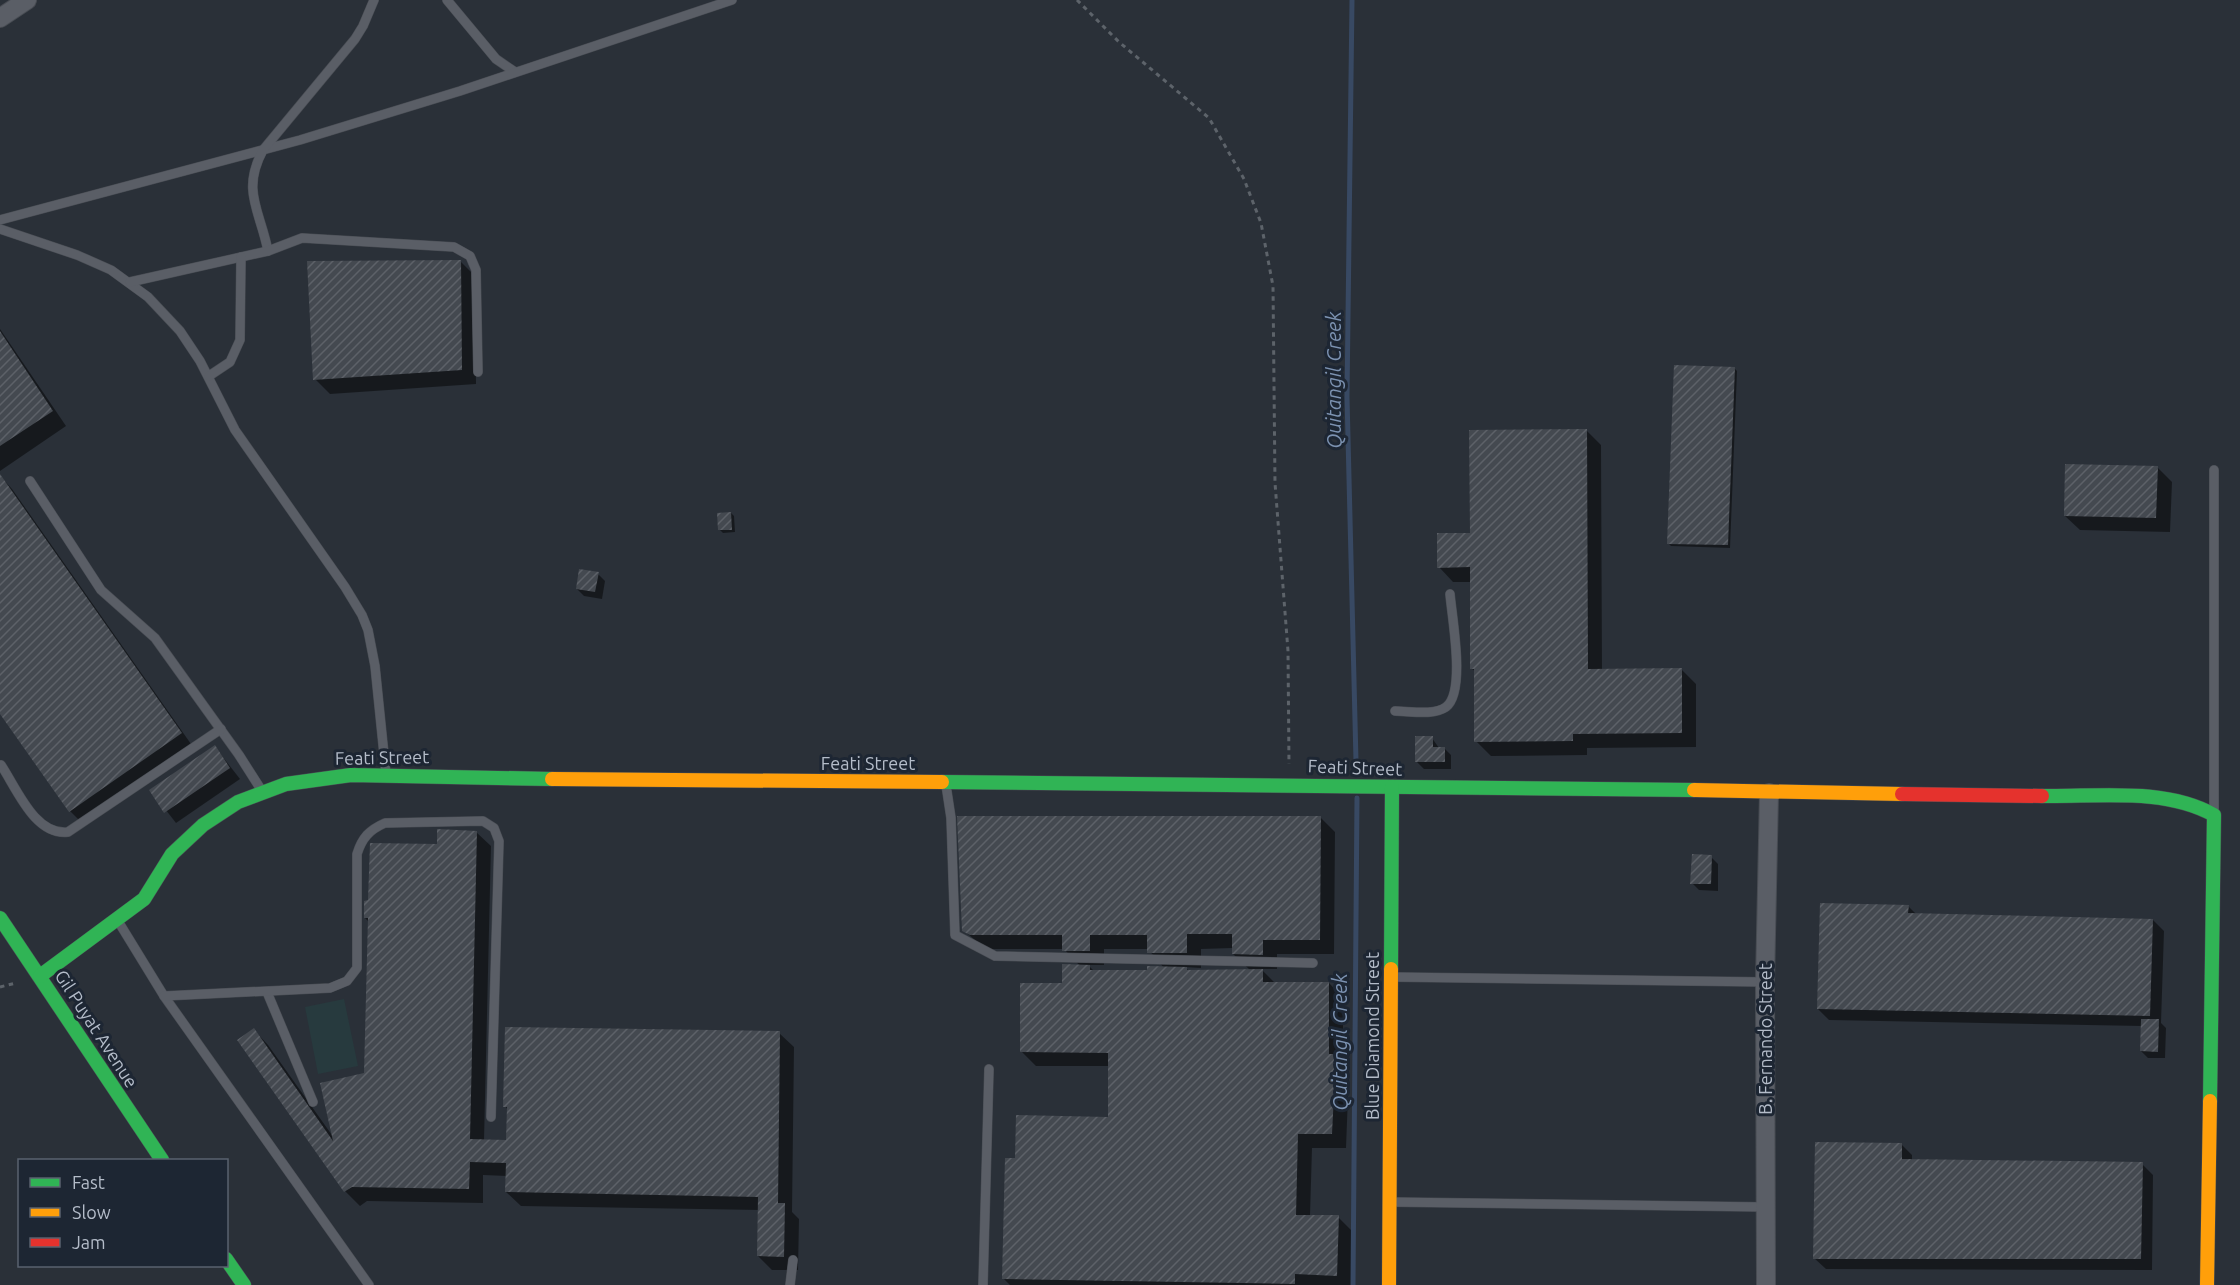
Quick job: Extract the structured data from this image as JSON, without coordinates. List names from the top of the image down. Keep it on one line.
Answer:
{"streets":{"street":["Feati Street","Gil Puyat Avenue","Blue Diamond Street","B. Fernando Street"]},"crossings":[["Feati Street","Gil Puyat Avenue"],["Feati Street","Blue Diamond Street"],["Feati Street","B. Fernando Street"]],"water":["Quitangil Creek"],"legend":["Fast","Slow","Jam"]}
